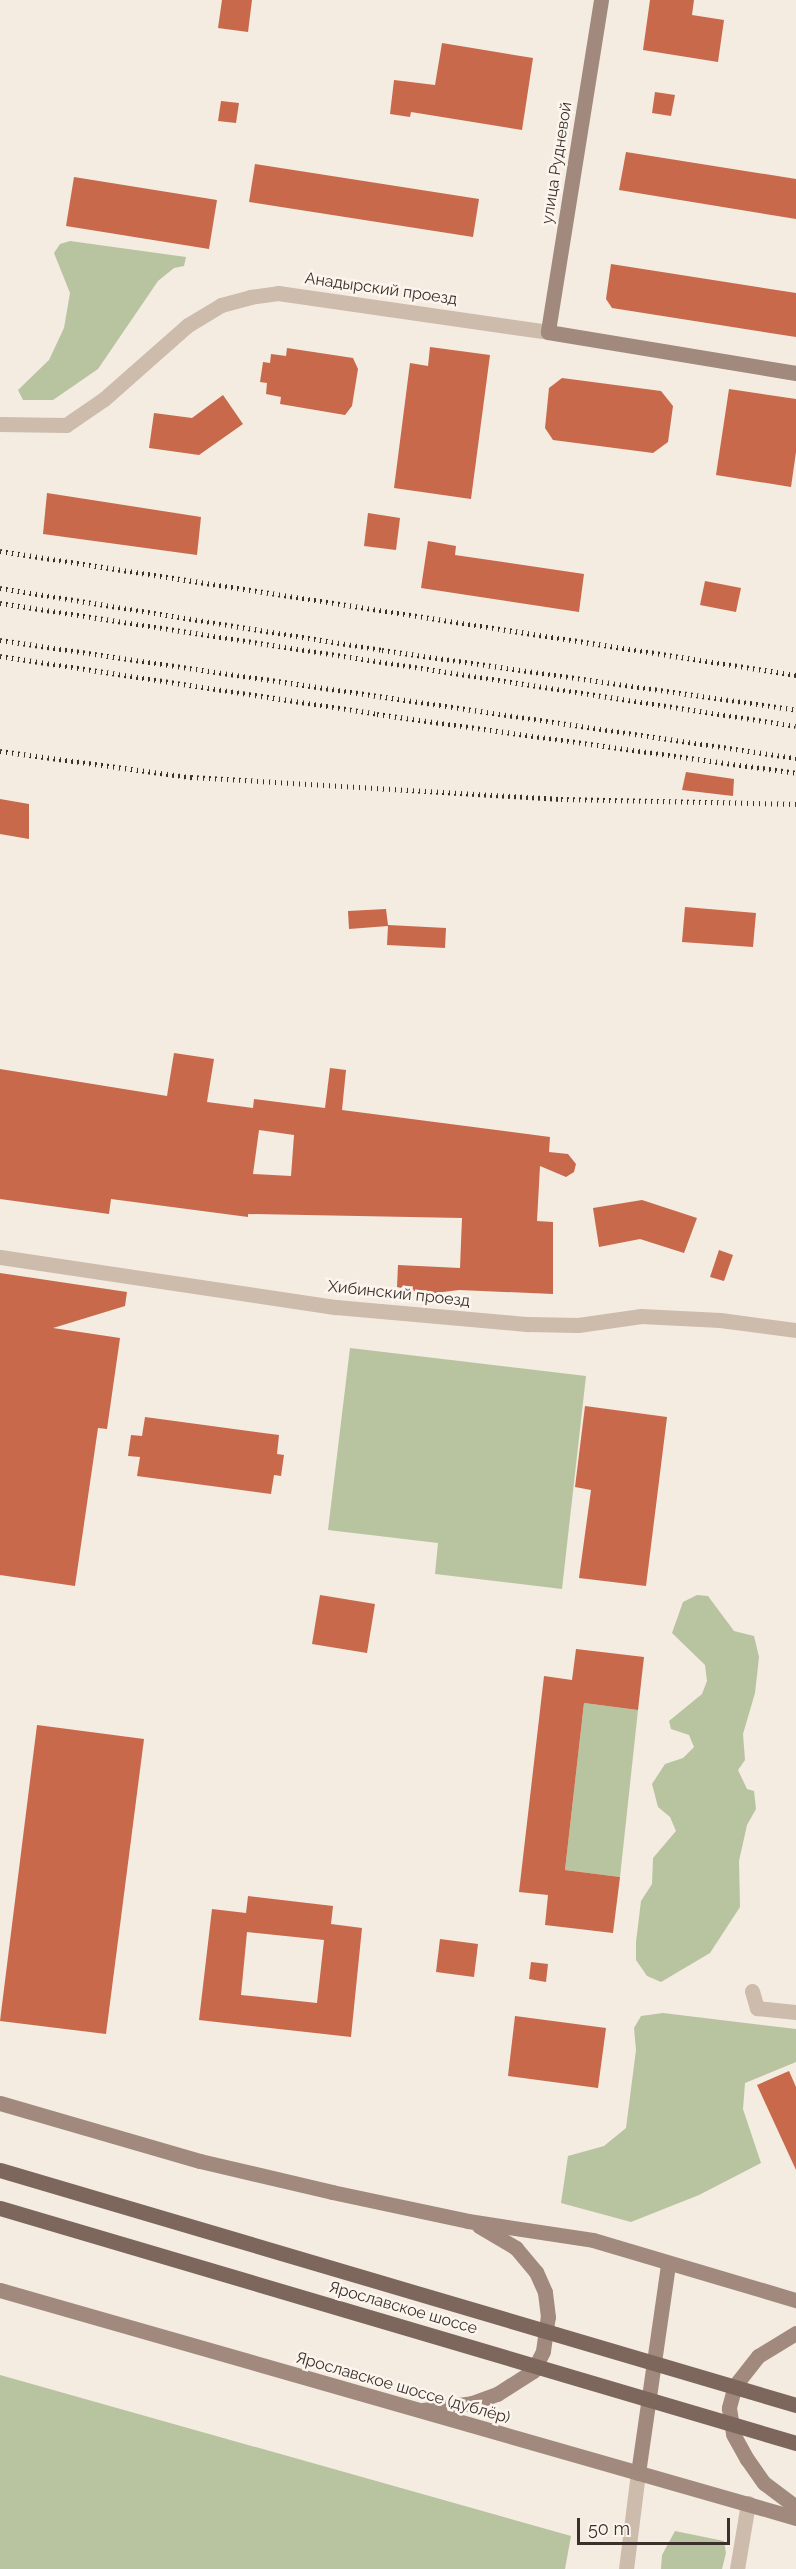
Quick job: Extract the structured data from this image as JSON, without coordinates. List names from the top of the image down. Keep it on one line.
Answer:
{"streets":{"main road":["Ярославское шоссе"],"street":["улица Рудневой","Анадырский проезд","Хибинский проезд","Ярославское шоссе (дублёр)"]},"crossings":[["улица Рудневой","Анадырский проезд"]],"scale_bar":"50 m"}
